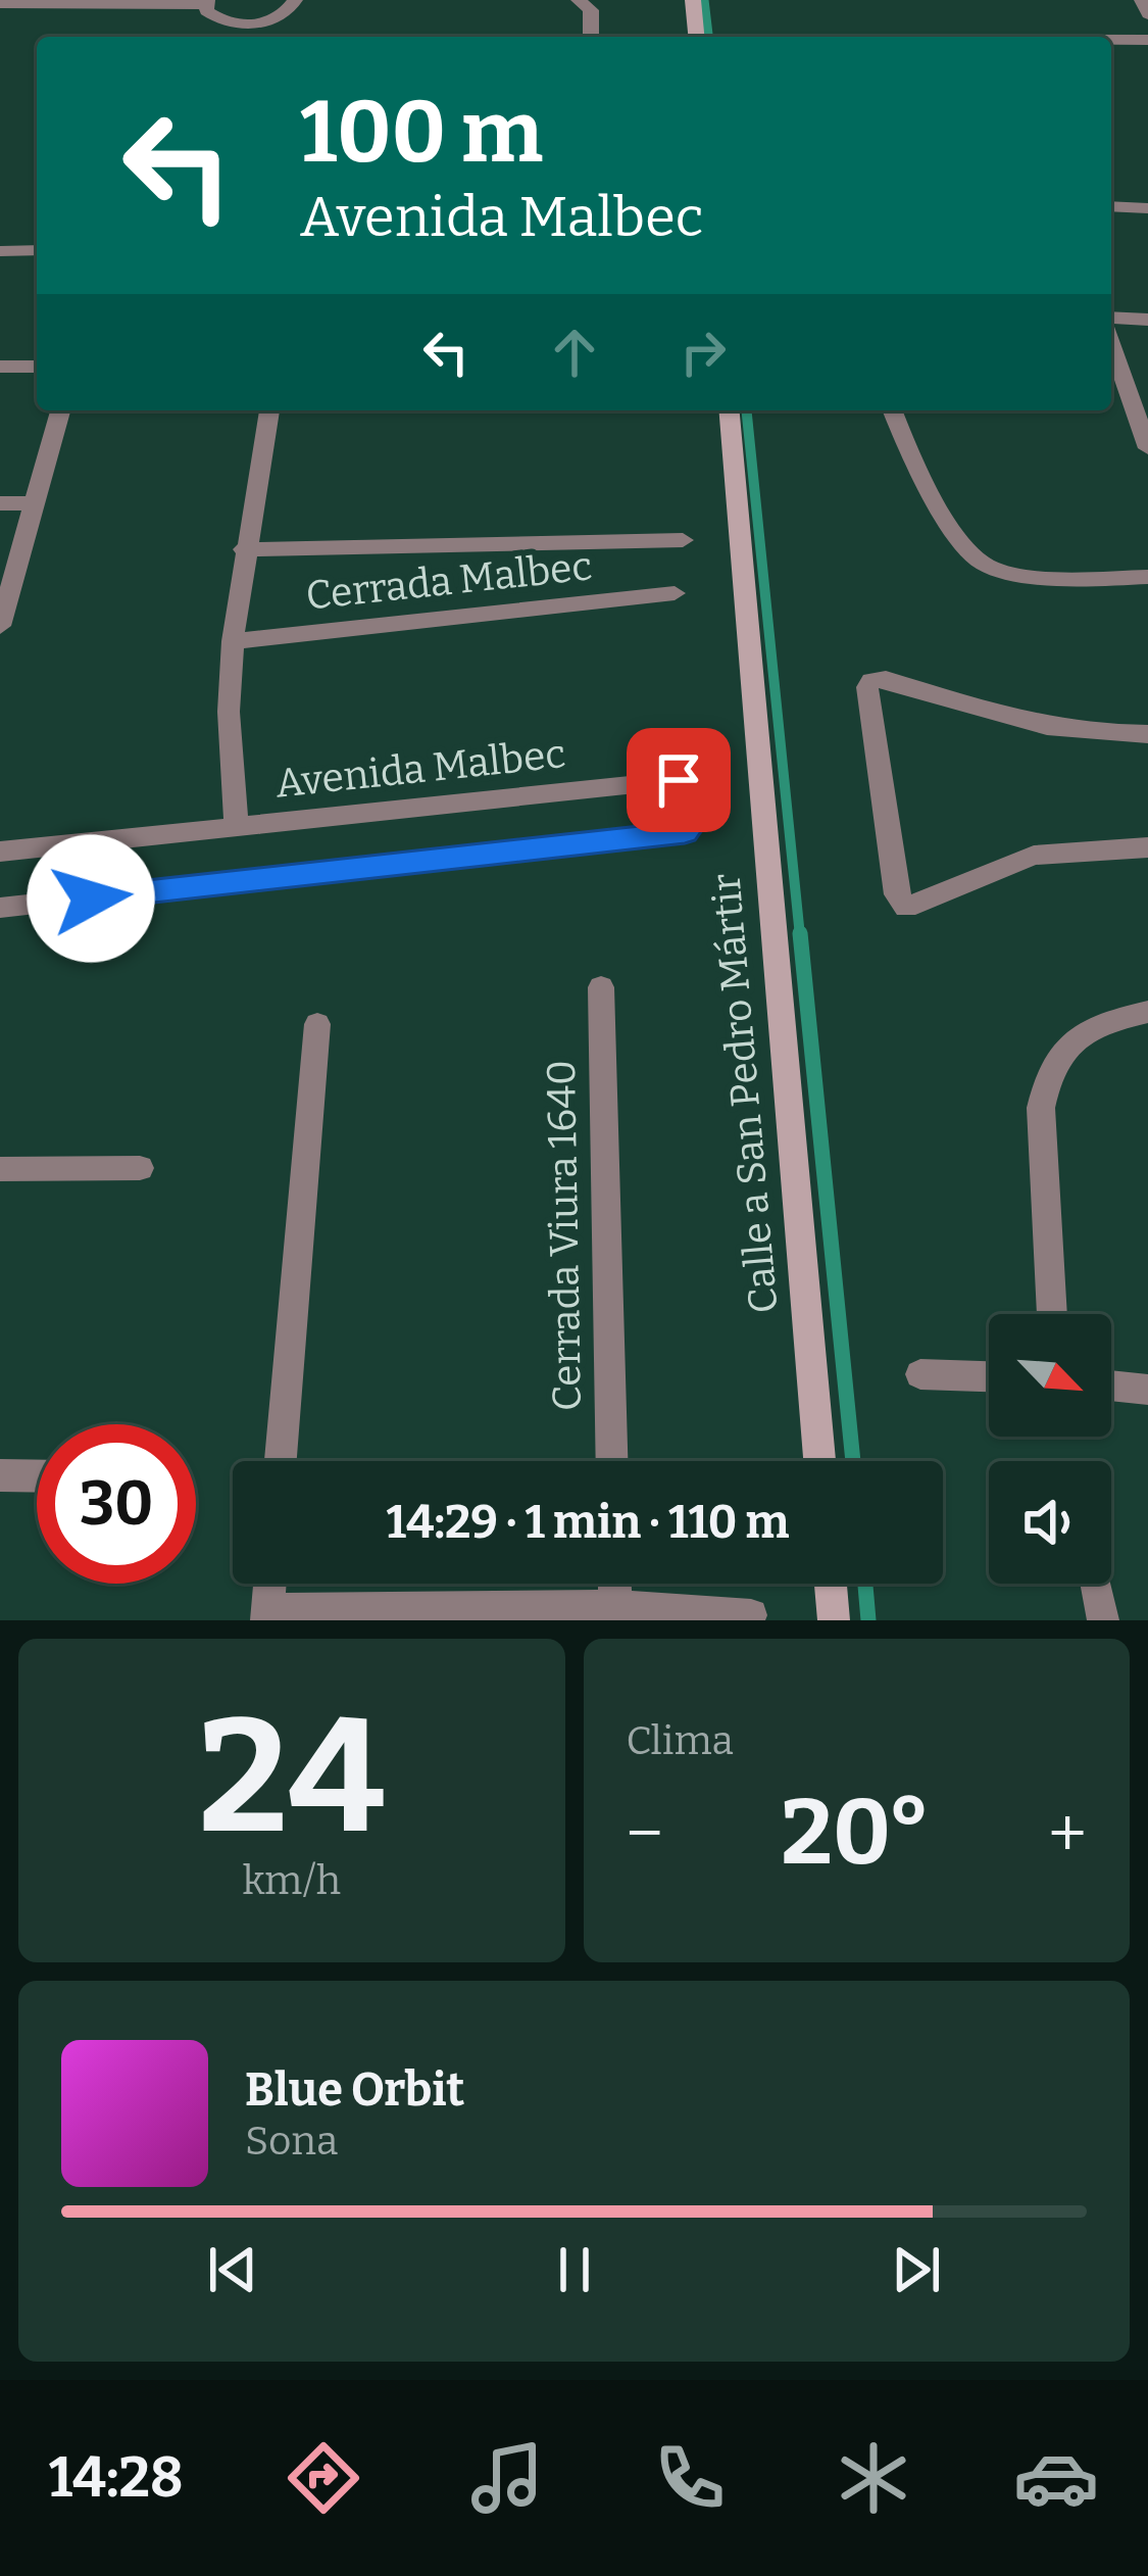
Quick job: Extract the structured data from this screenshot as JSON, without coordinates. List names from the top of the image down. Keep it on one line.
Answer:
{"streets":{"main road":["Calle a San Pedro Mártir"],"street":["Cerrada Malbec","Avenida Malbec","Cerrada Viura 1640"]},"north":"bottom right","page":{"turn":["100 m","Avenida Malbec"],"limit":"30","trip":"14:29 · 1 min · 110 m","tile":[["24","km/h"],"Clima"],"heat":["−","20°","+"],"song":["Blue Orbit","Sona"],"tabs":"14:28"}}
